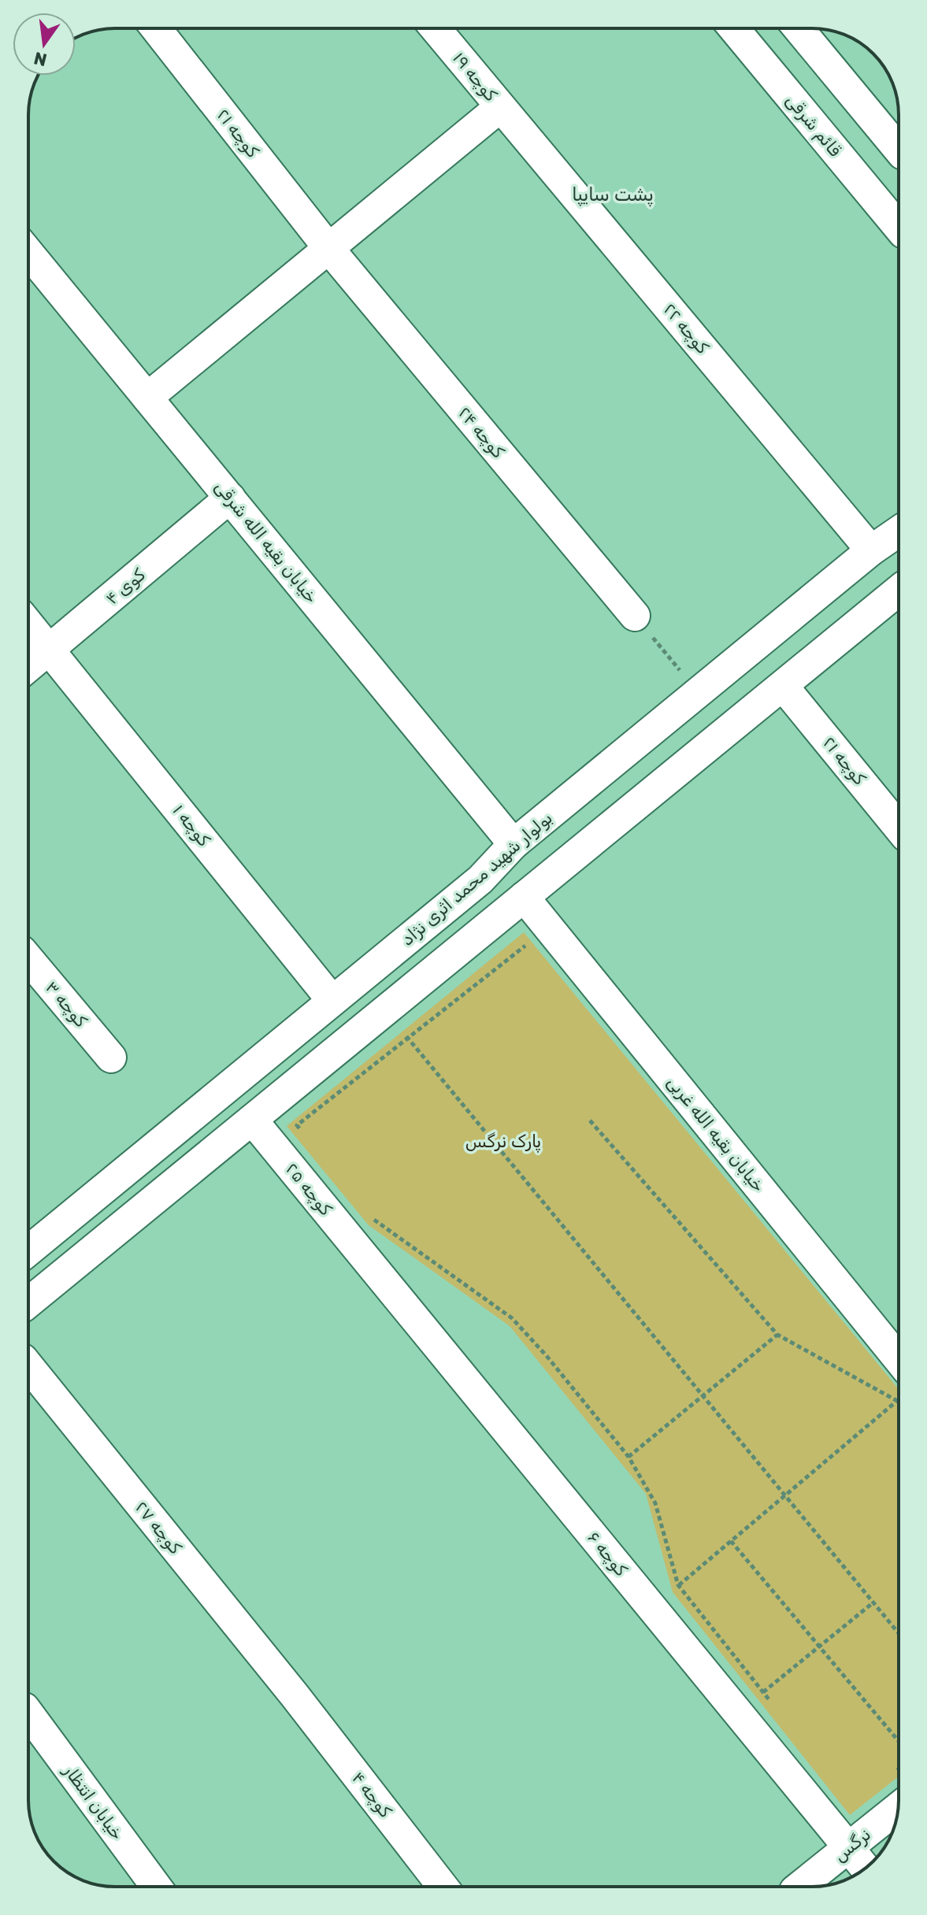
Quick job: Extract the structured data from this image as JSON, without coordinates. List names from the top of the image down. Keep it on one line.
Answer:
{"streets":{"street":["کوچه ۱۹","قائم شرقی","کوچه ۲۱","کوچه ۲۲","کوچه ۲۴","خیابان بقیه الله شرقی","کوی ۴","کوچه ۱","بولوار شهید محمد اثری نژاد","کوچه ۳","خیابان بقیه الله غربی","کوچه ۲۵","کوچه ۲۷","کوچه ۶","کوچه ۴","خیابان انتظار","نرگس"]},"crossings":[["کوچه ۱۹","کوچه ۲۲"],["کوچه ۲۱","کوچه ۲۴"],["کوچه ۲۲","بولوار شهید محمد اثری نژاد"],["خیابان بقیه الله شرقی","کوی ۴"],["خیابان بقیه الله شرقی","بولوار شهید محمد اثری نژاد"],["کوی ۴","کوچه ۱"],["کوچه ۱","بولوار شهید محمد اثری نژاد"],["کوچه ۲۵","کوچه ۶"],["کوچه ۲۷","کوچه ۴"],["کوچه ۶","نرگس"]],"districts":["پشت سایپا"],"parks":["پارک نرگس"],"north":"bottom"}
